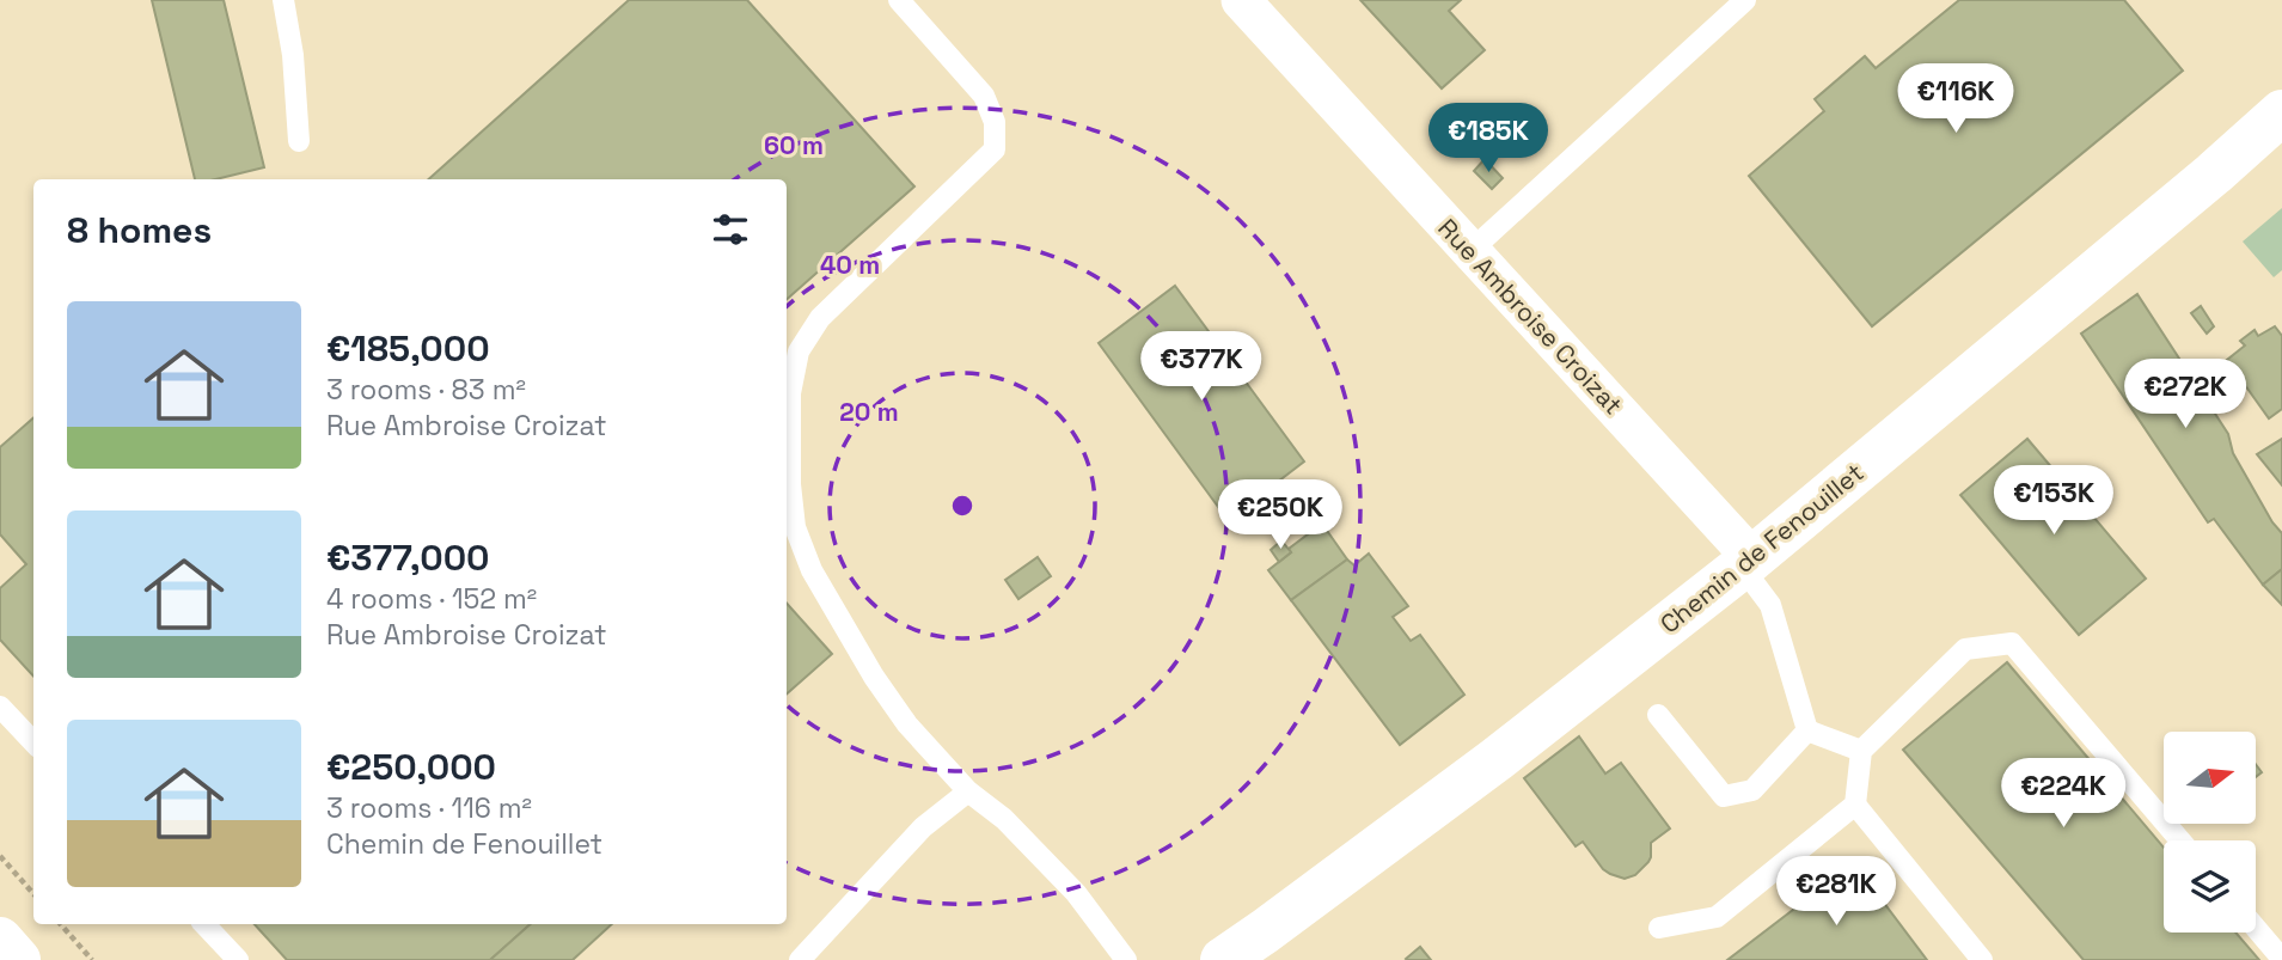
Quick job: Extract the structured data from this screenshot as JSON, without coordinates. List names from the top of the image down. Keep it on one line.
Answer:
{"streets":{"street":["Rue Ambroise Croizat","Chemin de Fenouillet"]},"crossings":[["Rue Ambroise Croizat","Chemin de Fenouillet"]],"north":"right","page":{"price":["€116K","€185K","€377K","€272K","€153K","€250K","€224K","€281K"],"heading":"8 homes","list":[{"name":"€185,000","note":"3 rooms · 83 m² · Rue Ambroise Croizat"},{"name":"€377,000","note":"4 rooms · 152 m² · Rue Ambroise Croizat"},{"name":"€250,000","note":"3 rooms · 116 m² · Chemin de Fenouillet"}]},"rings":["60 m","40 m","20 m"]}
